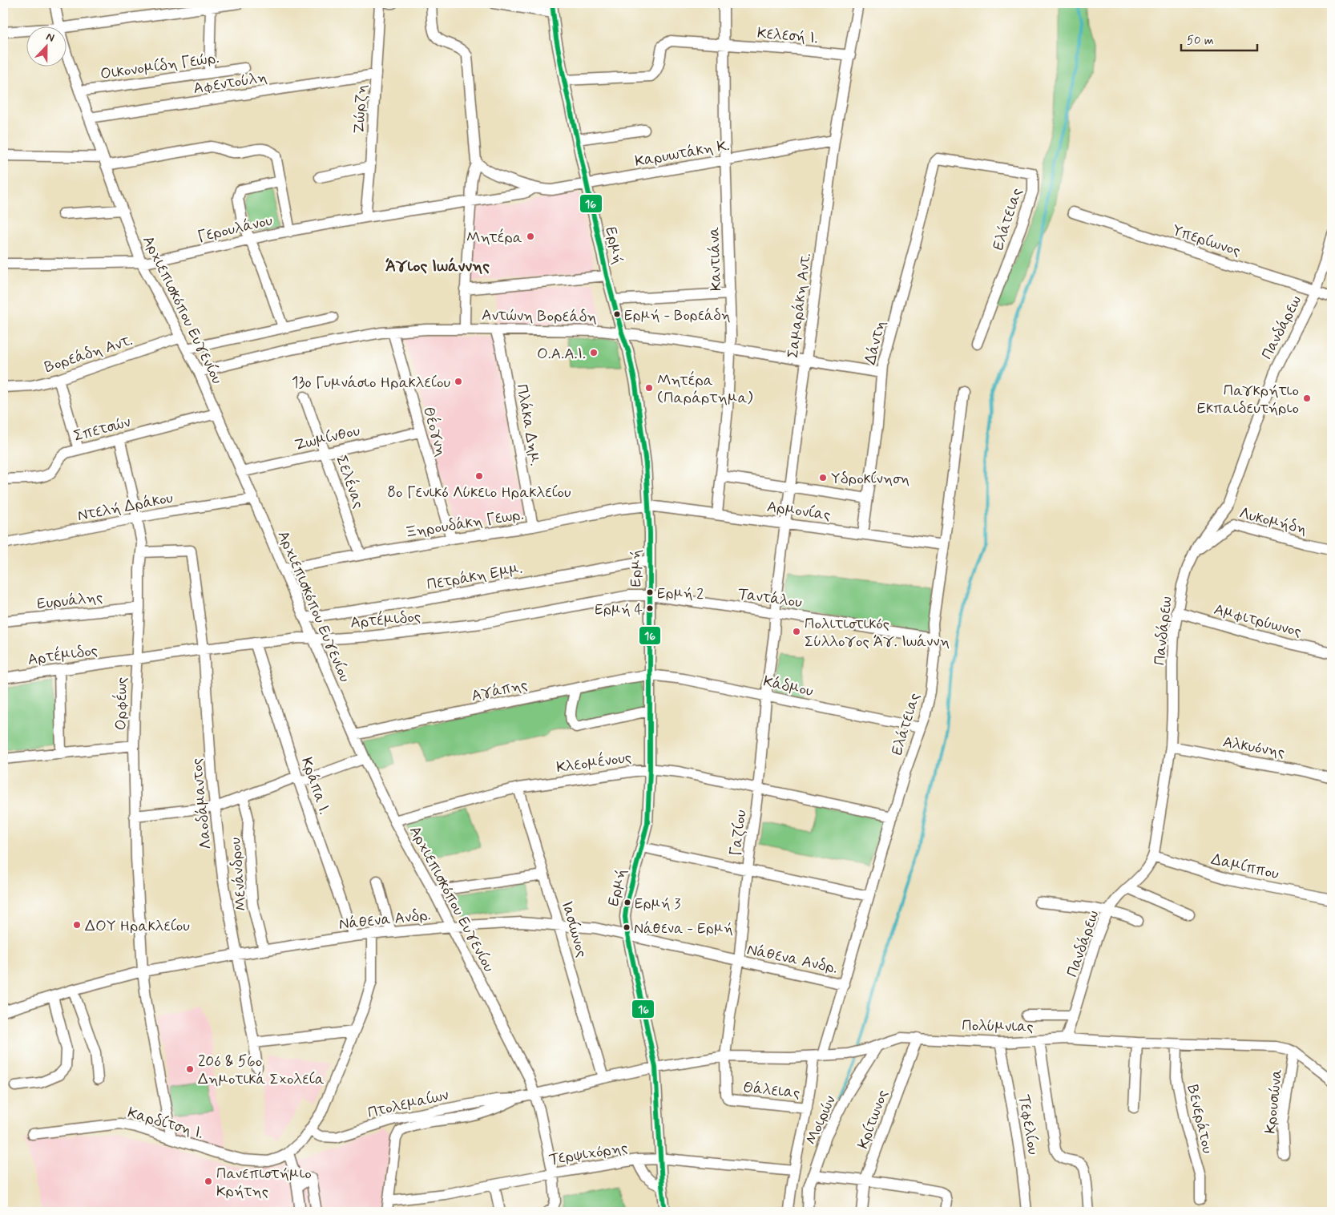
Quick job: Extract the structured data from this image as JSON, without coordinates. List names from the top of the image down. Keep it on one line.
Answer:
{"streets":{"street":["Κελεσή Ι.","Οικονομίδη Γεώρ.","Αφεντούλη","Ζώρζη","Καρυωτάκη Κ.","Ελάτειας","Γερουλάνου","Υπερίωνος","Ερμή","Καντιάνα","Σαμαράκη Αντ.","Αρχιεπισκόπου Ευγενίου","Αντώνη Βορεάδη","Πανδάρεω","Δάντη","Βορεάδη Αντ.","Πλάκα Δημ.","Σπετσών","Θέογνη","Ζωμίνθου","Σελένας","Ντελή Δράκου","Αρμονίας","Λυκομήδη","Ξηρουδάκη Γεωρ.","Πετράκη Εμμ.","Ταντάλου","Ευρυάλης","Αρτέμιδος","Αμφιτρύωνος","Κάδμου","Αγάπης","Ορφέως","Αλκυόνης","Κλεομένους","Κράπα Ι.","Λαοδάμαντος","Γαζίου","Δαμίππου","Μενάνδρου","Νάθενα Ανδρ.","Ιασίωνος","Πολύμνιας","Θάλειας","Κρουσώνα","Πτολεμαίων","Κρίτωνος","Βενεράτου","Μοιρών","Καρδίτση Ι.","Τεφελίου","Τερψιχόρης"]},"crossings":[["Κελεσή Ι.","Ερμή"],["Κελεσή Ι.","Καντιάνα"],["Κελεσή Ι.","Σαμαράκη Αντ."],["Οικονομίδη Γεώρ.","Αρχιεπισκόπου Ευγενίου"],["Αφεντούλη","Ζώρζη"],["Αφεντούλη","Αρχιεπισκόπου Ευγενίου"],["Ζώρζη","Γερουλάνου"],["Καρυωτάκη Κ.","Γερουλάνου"],["Καρυωτάκη Κ.","Ερμή"],["Καρυωτάκη Κ.","Καντιάνα"],["Καρυωτάκη Κ.","Σαμαράκη Αντ."],["Ελάτειας","Δάντη"],["Ελάτειας","Αρμονίας"],["Ελάτειας","Ταντάλου"],["Ελάτειας","Κάδμου"],["Ελάτειας","Κλεομένους"],["Ελάτειας","Νάθενα Ανδρ."],["Ελάτειας","Πολύμνιας"],["Ελάτειας","Θάλειας"],["Γερουλάνου","Αρχιεπισκόπου Ευγενίου"],["Υπερίωνος","Πανδάρεω"],["Ερμή","Αντώνη Βορεάδη"],["Ερμή","Αρμονίας"],["Ερμή","Ξηρουδάκη Γεωρ."],["Ερμή","Πετράκη Εμμ."],["Ερμή","Ταντάλου"],["Ερμή","Αρτέμιδος"],["Ερμή","Κάδμου"],["Ερμή","Αγάπης"],["Ερμή","Κλεομένους"],["Ερμή","Νάθενα Ανδρ."],["Ερμή","Πολύμνιας"],["Ερμή","Πτολεμαίων"],["Ερμή","Τερψιχόρης"],["Καντιάνα","Αντώνη Βορεάδη"],["Καντιάνα","Αρμονίας"],["Σαμαράκη Αντ.","Αντώνη Βορεάδη"],["Σαμαράκη Αντ.","Αρμονίας"],["Σαμαράκη Αντ.","Ταντάλου"],["Σαμαράκη Αντ.","Γαζίου"],["Αρχιεπισκόπου Ευγενίου","Αντώνη Βορεάδη"],["Αρχιεπισκόπου Ευγενίου","Βορεάδη Αντ."],["Αρχιεπισκόπου Ευγενίου","Σπετσών"],["Αρχιεπισκόπου Ευγενίου","Ζωμίνθου"],["Αρχιεπισκόπου Ευγενίου","Ντελή Δράκου"],["Αρχιεπισκόπου Ευγενίου","Ξηρουδάκη Γεωρ."],["Αρχιεπισκόπου Ευγενίου","Πετράκη Εμμ."],["Αρχιεπισκόπου Ευγενίου","Αρτέμιδος"],["Αρχιεπισκόπου Ευγενίου","Αγάπης"],["Αρχιεπισκόπου Ευγενίου","Κλεομένους"],["Αρχιεπισκόπου Ευγενίου","Νάθενα Ανδρ."],["Αρχιεπισκόπου Ευγενίου","Πτολεμαίων"],["Αρχιεπισκόπου Ευγενίου","Τερψιχόρης"],["Αντώνη Βορεάδη","Δάντη"],["Αντώνη Βορεάδη","Πλάκα Δημ."],["Αντώνη Βορεάδη","Θέογνη"],["Πανδάρεω","Λυκομήδη"],["Πανδάρεω","Αμφιτρύωνος"],["Πανδάρεω","Αλκυόνης"],["Πανδάρεω","Δαμίππου"],["Πανδάρεω","Πολύμνιας"],["Δάντη","Αρμονίας"],["Πλάκα Δημ.","Ξηρουδάκη Γεωρ."],["Σπετσών","Ορφέως"],["Θέογνη","Ζωμίνθου"],["Θέογνη","Ξηρουδάκη Γεωρ."],["Ζωμίνθου","Σελένας"],["Σελένας","Ξηρουδάκη Γεωρ."],["Ντελή Δράκου","Ορφέως"],["Αρμονίας","Ξηρουδάκη Γεωρ."],["Ταντάλου","Αρτέμιδος"],["Ταντάλου","Γαζίου"],["Ευρυάλης","Ορφέως"],["Αρτέμιδος","Ορφέως"],["Αρτέμιδος","Κράπα Ι."],["Αρτέμιδος","Λαοδάμαντος"],["Κάδμου","Αγάπης"],["Κάδμου","Γαζίου"],["Ορφέως","Νάθενα Ανδρ."],["Ορφέως","Καρδίτση Ι."],["Κλεομένους","Γαζίου"],["Κλεομένους","Ιασίωνος"],["Κράπα Ι.","Νάθενα Ανδρ."],["Λαοδάμαντος","Νάθενα Ανδρ."],["Γαζίου","Νάθενα Ανδρ."],["Γαζίου","Πολύμνιας"],["Γαζίου","Θάλειας"],["Μενάνδρου","Νάθενα Ανδρ."],["Νάθενα Ανδρ.","Ιασίωνος"],["Νάθενα Ανδρ.","Καρδίτση Ι."],["Ιασίωνος","Πτολεμαίων"],["Πολύμνιας","Θάλειας"],["Πολύμνιας","Κρουσώνα"],["Πολύμνιας","Πτολεμαίων"],["Πολύμνιας","Κρίτωνος"],["Πολύμνιας","Βενεράτου"],["Πολύμνιας","Μοιρών"],["Πολύμνιας","Τεφελίου"],["Θάλειας","Τερψιχόρης"],["Πτολεμαίων","Καρδίτση Ι."],["Πτολεμαίων","Τερψιχόρης"]],"districts":["Άγιος Ιωάννης"],"places":["Μητέρα","Ερμή - Βορεάδη","Ο.Α.Α.Ι.","13o Γυμνάσιο Ηρακλείου","Μητέρα (Παράρτημα)","Παγκρήτιο Εκπαιδευτήριο","8ο Γενικό Λύκειο Ηρακλείου","Υδροκίνηση","Ερμή 2","Ερμή 4","Πολιτιστικός Σύλλογος Άγ. Ιωάννη","Ερμή 3","ΔΟΥ Ηρακλείου","Νάθενα - Ερμή","20ό & 56ο Δημοτικά Σχολεία","Πανεπιστήμιο Κρήτης"],"lines":["transit line 16"],"scale_bar":"50 m","north":"top"}
